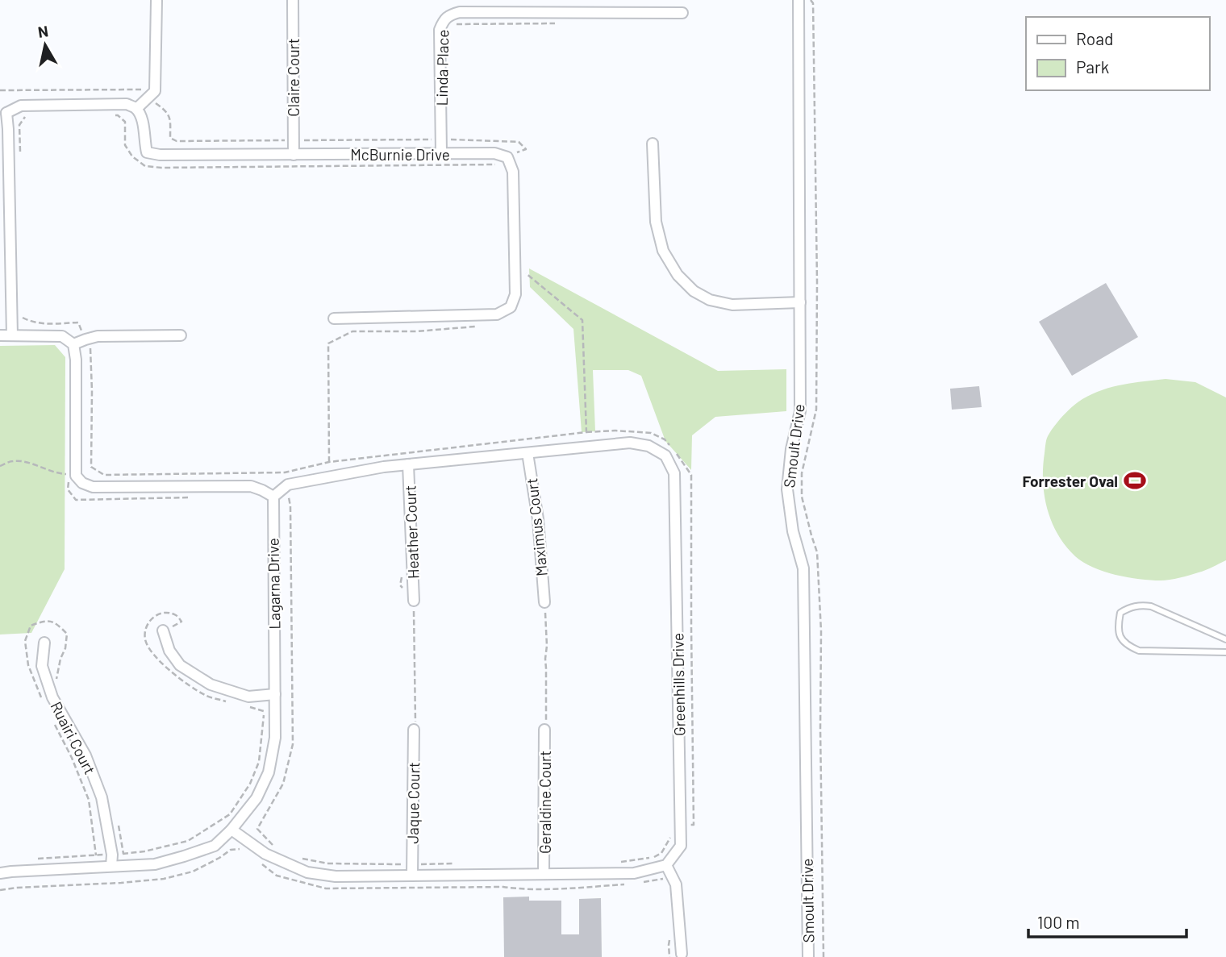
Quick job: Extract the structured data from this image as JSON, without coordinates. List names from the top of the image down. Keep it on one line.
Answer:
{"streets":{"street":["Linda Place","Claire Court","McBurnie Drive","Smoult Drive","Maximus Court","Heather Court","Lagarna Drive","Greenhills Drive","Ruairi Court","Geraldine Court","Jaque Court"]},"crossings":[["Linda Place","McBurnie Drive"],["Claire Court","McBurnie Drive"],["Maximus Court","Greenhills Drive"],["Heather Court","Greenhills Drive"],["Lagarna Drive","Greenhills Drive"],["Lagarna Drive","Ruairi Court"]],"places":{"sports":["Forrester Oval"]},"legend":["Road","Park"],"scale_bar":"100 m","north":"top"}
